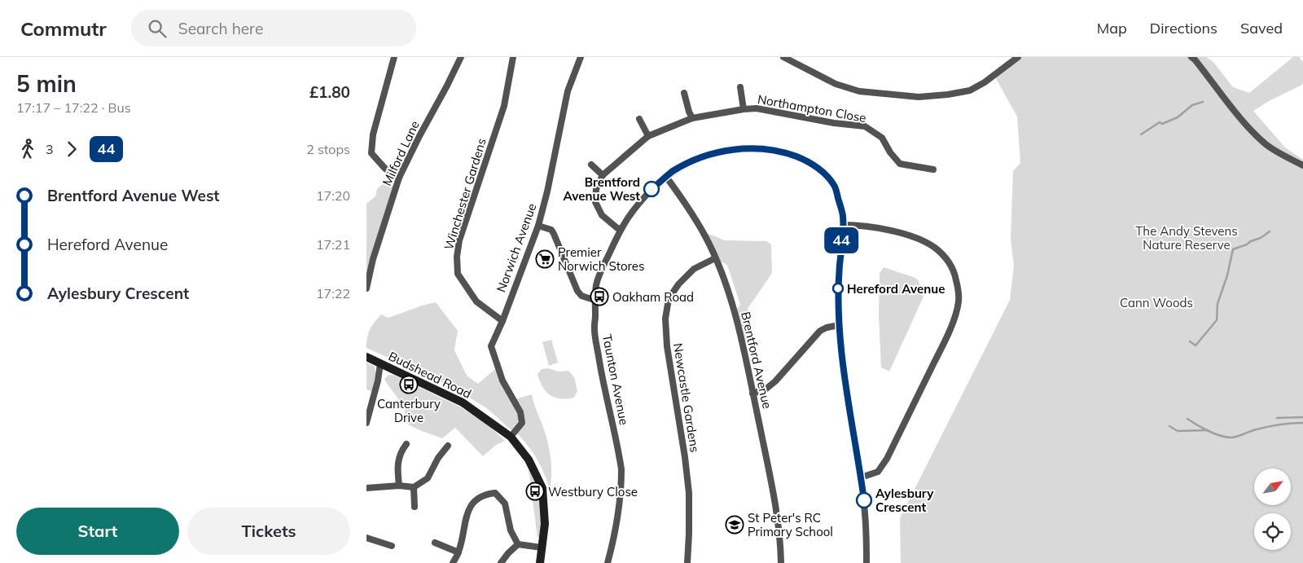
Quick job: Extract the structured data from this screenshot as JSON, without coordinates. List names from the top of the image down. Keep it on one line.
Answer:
{"streets":{"street":["Northampton Close","Milford Lane","Winchester Gardens","Norwich Avenue","Brentford Avenue","Budshead Road","Taunton Avenue","Newcastle Gardens"]},"crossings":[["Northampton Close","Taunton Avenue"],["Winchester Gardens","Norwich Avenue"],["Norwich Avenue","Budshead Road"],["Brentford Avenue","Taunton Avenue"],["Brentford Avenue","Newcastle Gardens"]],"parks":["The Andy Stevens Nature Reserve","Cann Woods"],"places":{"other":["Brentford Avenue West","Hereford Avenue","Aylesbury Crescent"],"supermarket":["Premier Norwich Stores"],"bus stop":["Oakham Road","Canterbury Drive","Westbury Close"],"school or university":["St Peter's RC Primary School"]},"lines":["bus line 44"],"north":"top right","page":{"header":"Commutr","search":"Search here","nav":["Map","Directions","Saved"],"heading":["5 min","17:17 – 17:22 · Bus","£1.80"],"on_map":"44","legs":["3","44","2 stops"],"list":[{"name":"Brentford Avenue West","value":"17:20"},{"name":"Hereford Avenue","value":"17:21"},{"name":"Aylesbury Crescent","value":"17:22"}],"buttons":["Start","Tickets"]}}
